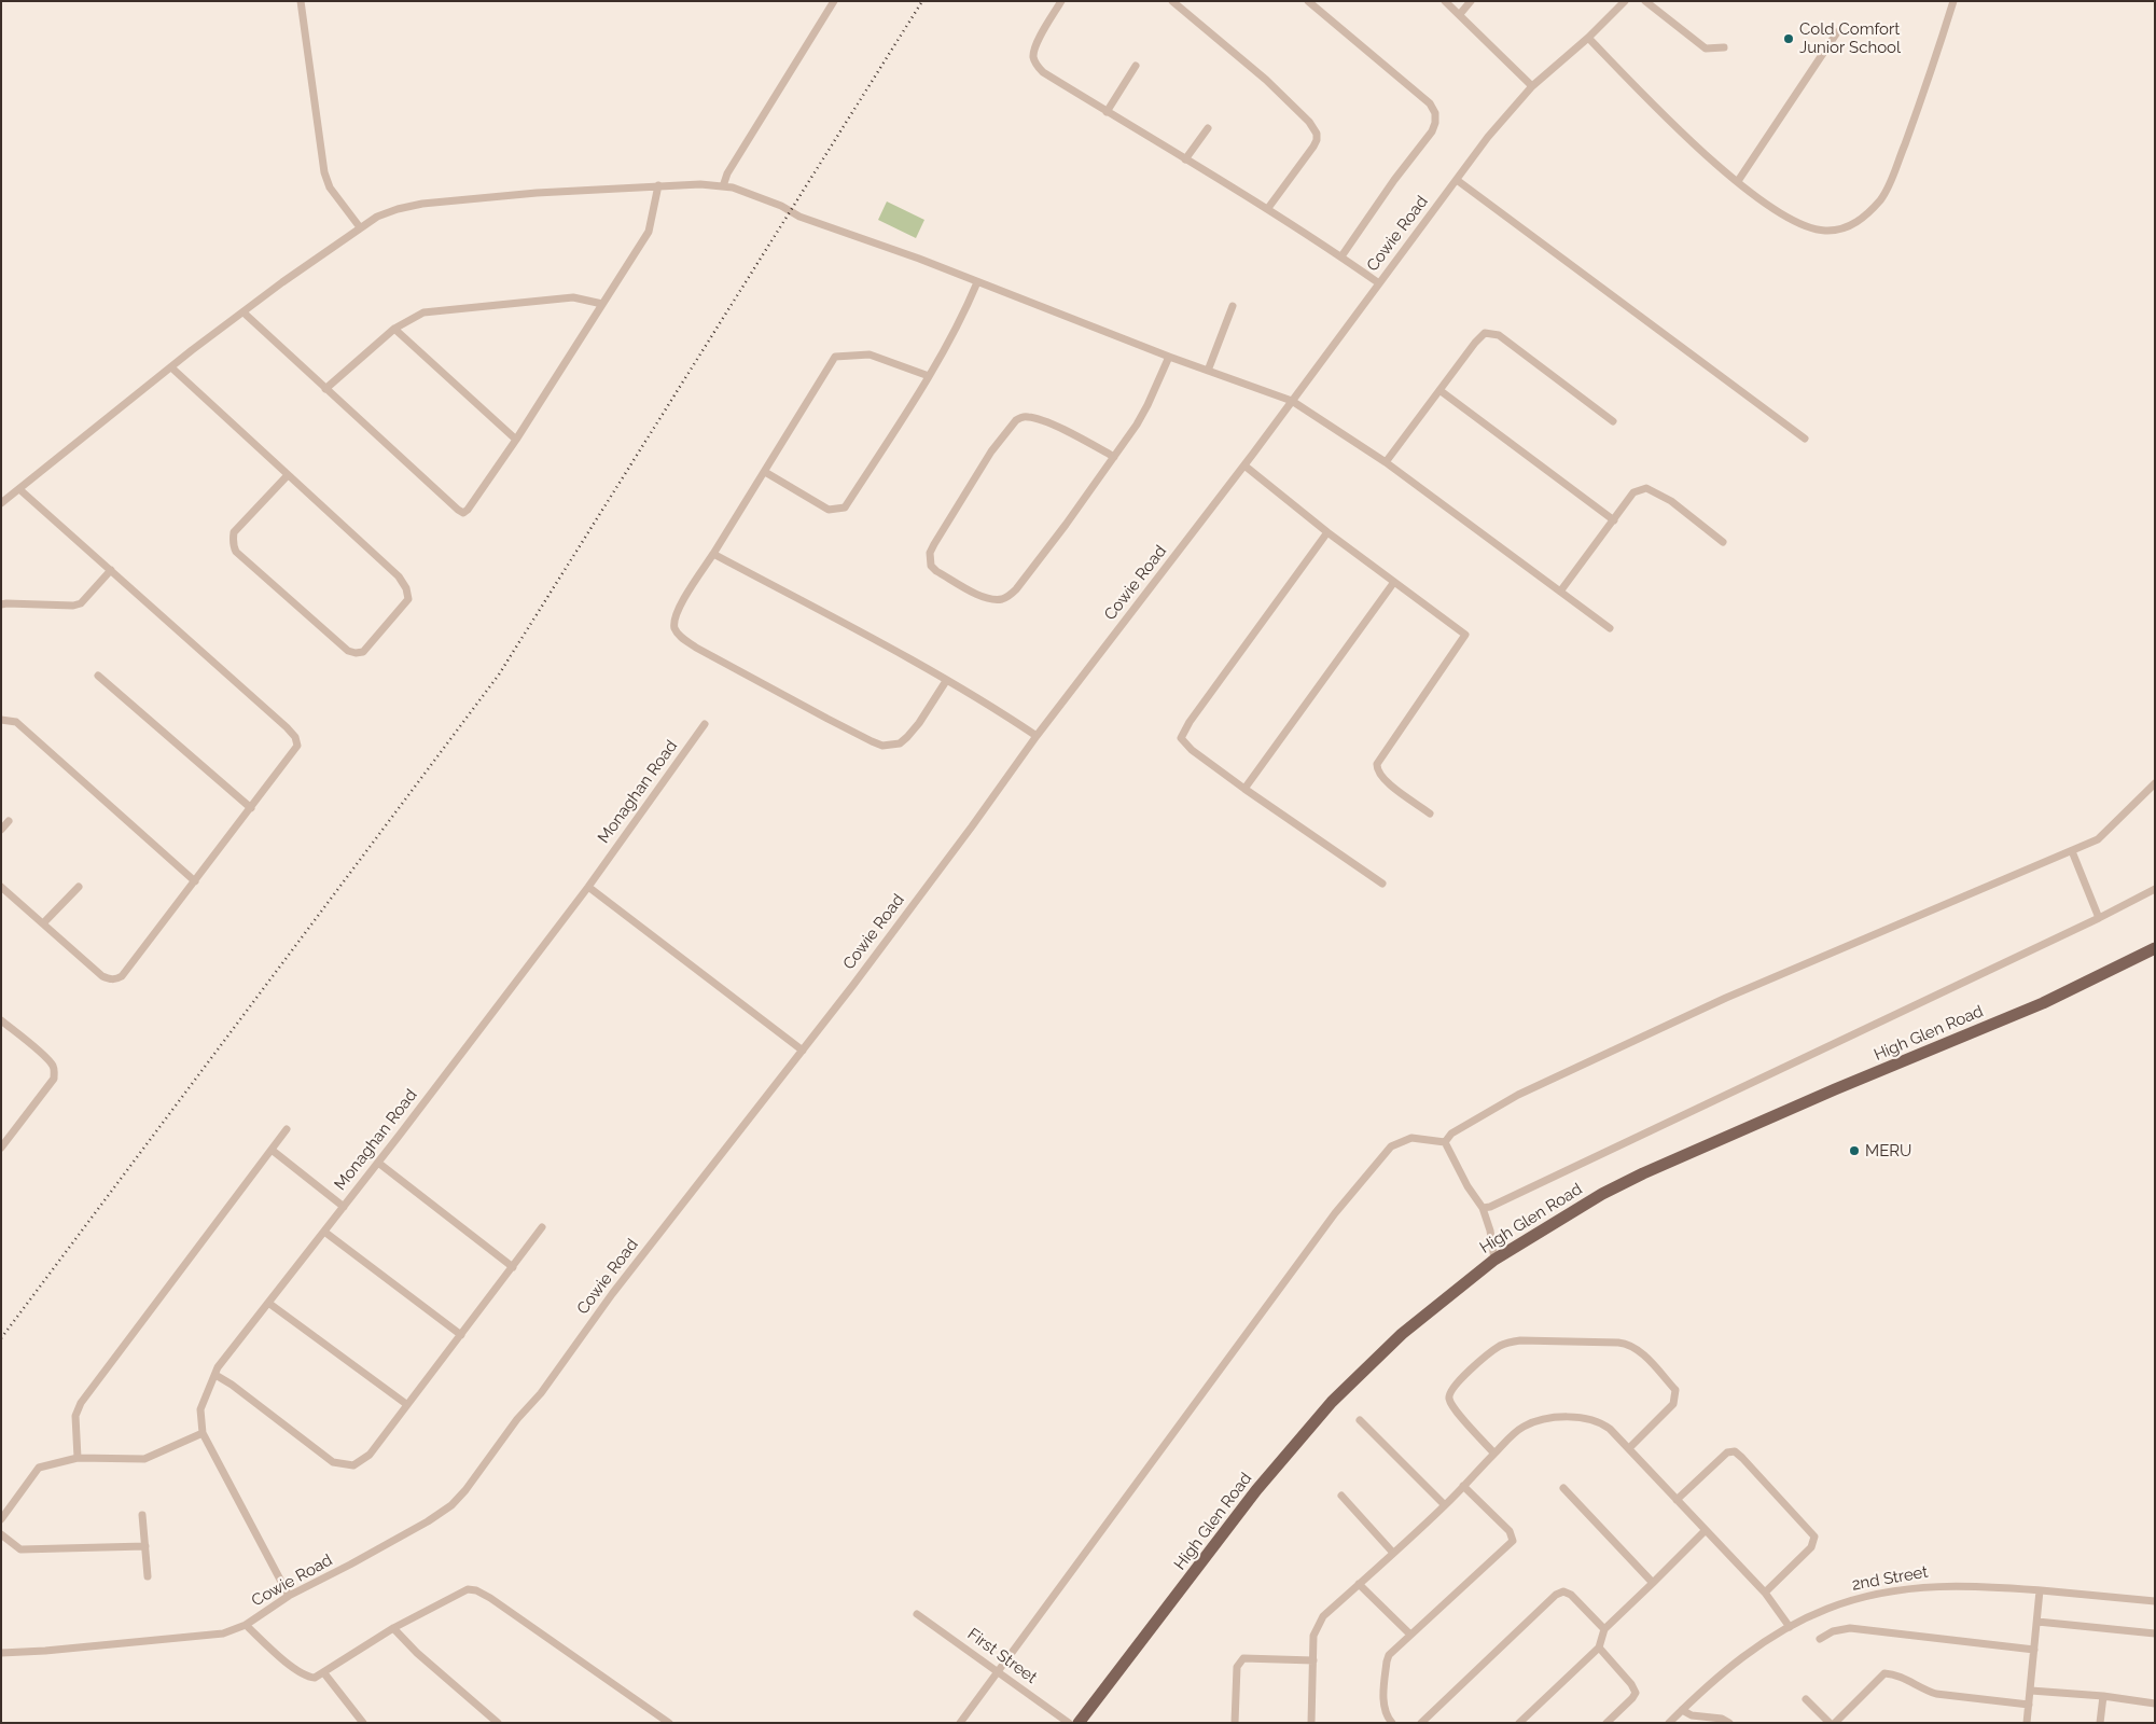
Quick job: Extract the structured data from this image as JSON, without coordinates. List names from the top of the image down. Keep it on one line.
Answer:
{"streets":{"main road":["High Glen Road"],"street":["Cowie Road","Monaghan Road","2nd Street","First Street"]},"crossings":[["Cowie Road","Monaghan Road"]],"places":["Cold Comfort Junior School","MERU"]}
